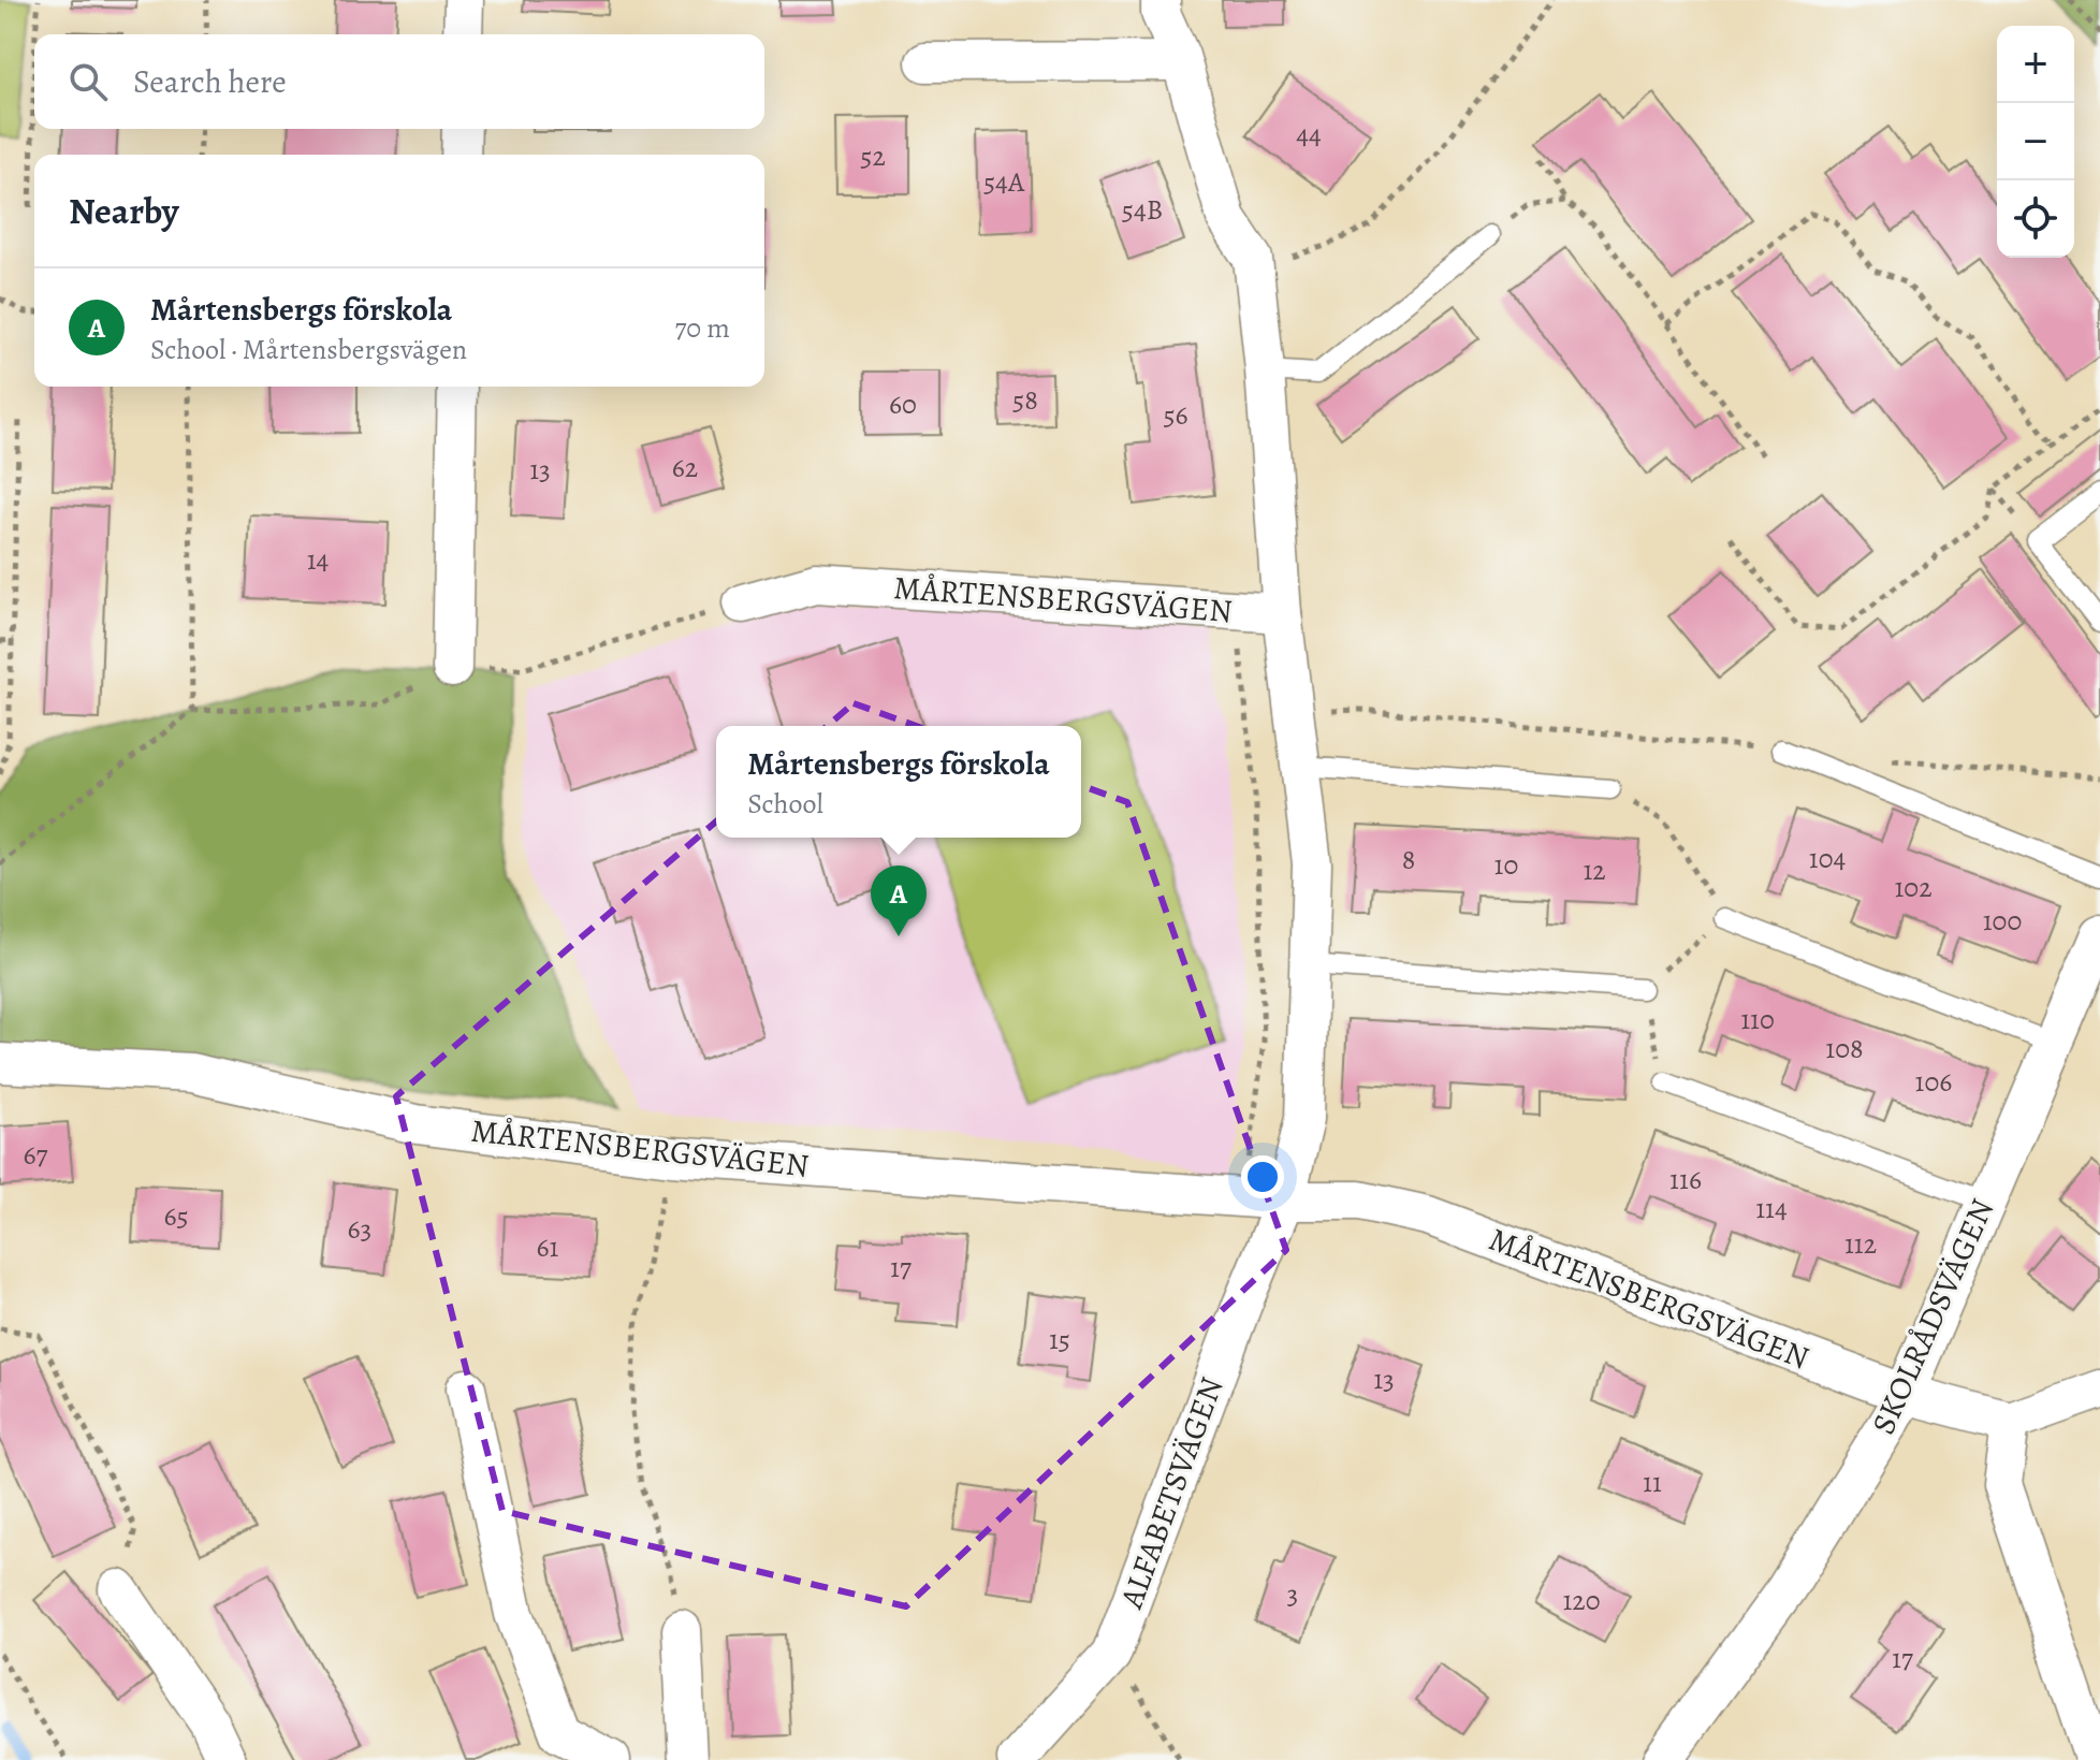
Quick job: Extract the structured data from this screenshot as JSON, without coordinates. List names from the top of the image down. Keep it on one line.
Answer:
{"streets":{"street":["MÅRTENSBERGSVÄGEN","SKOLRÅDSVÄGEN","ALFABETSVÄGEN"]},"crossings":[["MÅRTENSBERGSVÄGEN","SKOLRÅDSVÄGEN"],["MÅRTENSBERGSVÄGEN","ALFABETSVÄGEN"]],"house_numbers":["44","52","54A","54B","58","60","56","62","13","14","104","8","10","12","102","100","110","108","106","67","116","114","65","63","112","61","17","15","13","11","3","120","17"],"page":{"map_buttons":["+","−"],"search":"Search here","heading":"Nearby","list":[{"mark":"A","name":"Mårtensbergs förskola","note":"School · Mårtensbergsvägen","value":"70 m"}],"popup":["Mårtensbergs förskola","School"],"pins":"A"}}
